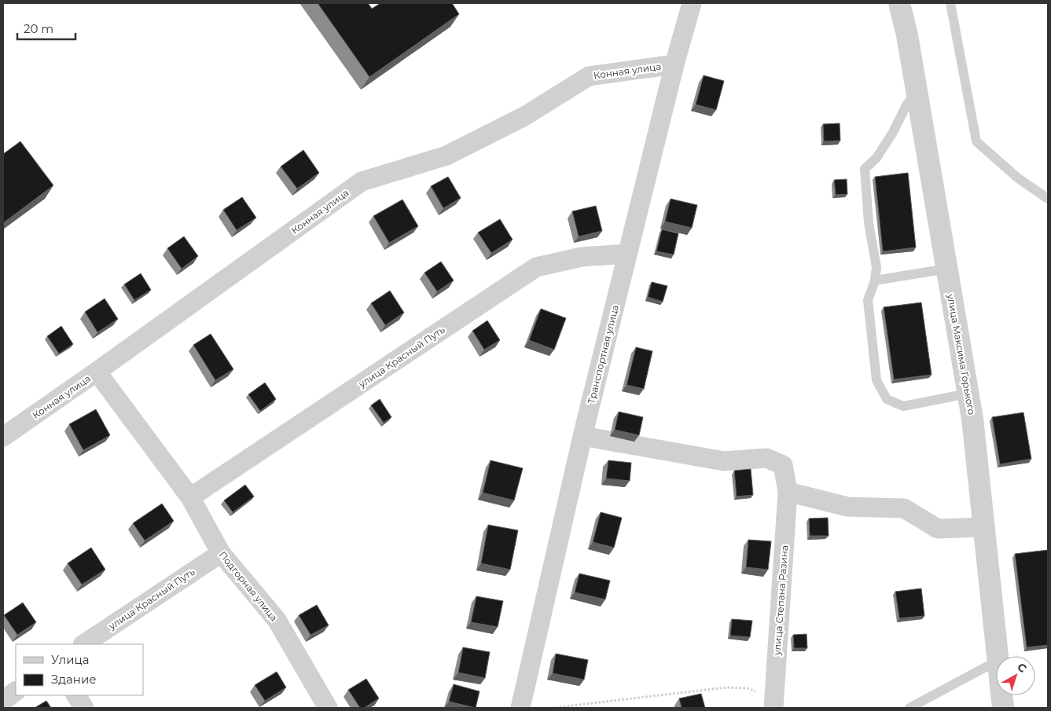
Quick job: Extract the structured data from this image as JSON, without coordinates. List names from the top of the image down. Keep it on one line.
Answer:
{"streets":{"street":["Конная улица","Транспортная улица","улица Максима Горького","улица Красный Путь","Подгорная улица","улица Степана Разина"]},"crossings":[["Конная улица","Транспортная улица"],["Конная улица","Подгорная улица"],["Транспортная улица","улица Красный Путь"],["Транспортная улица","улица Степана Разина"],["улица Красный Путь","Подгорная улица"]],"legend":["Улица","Здание"],"scale_bar":"20 m","north":"top right"}
